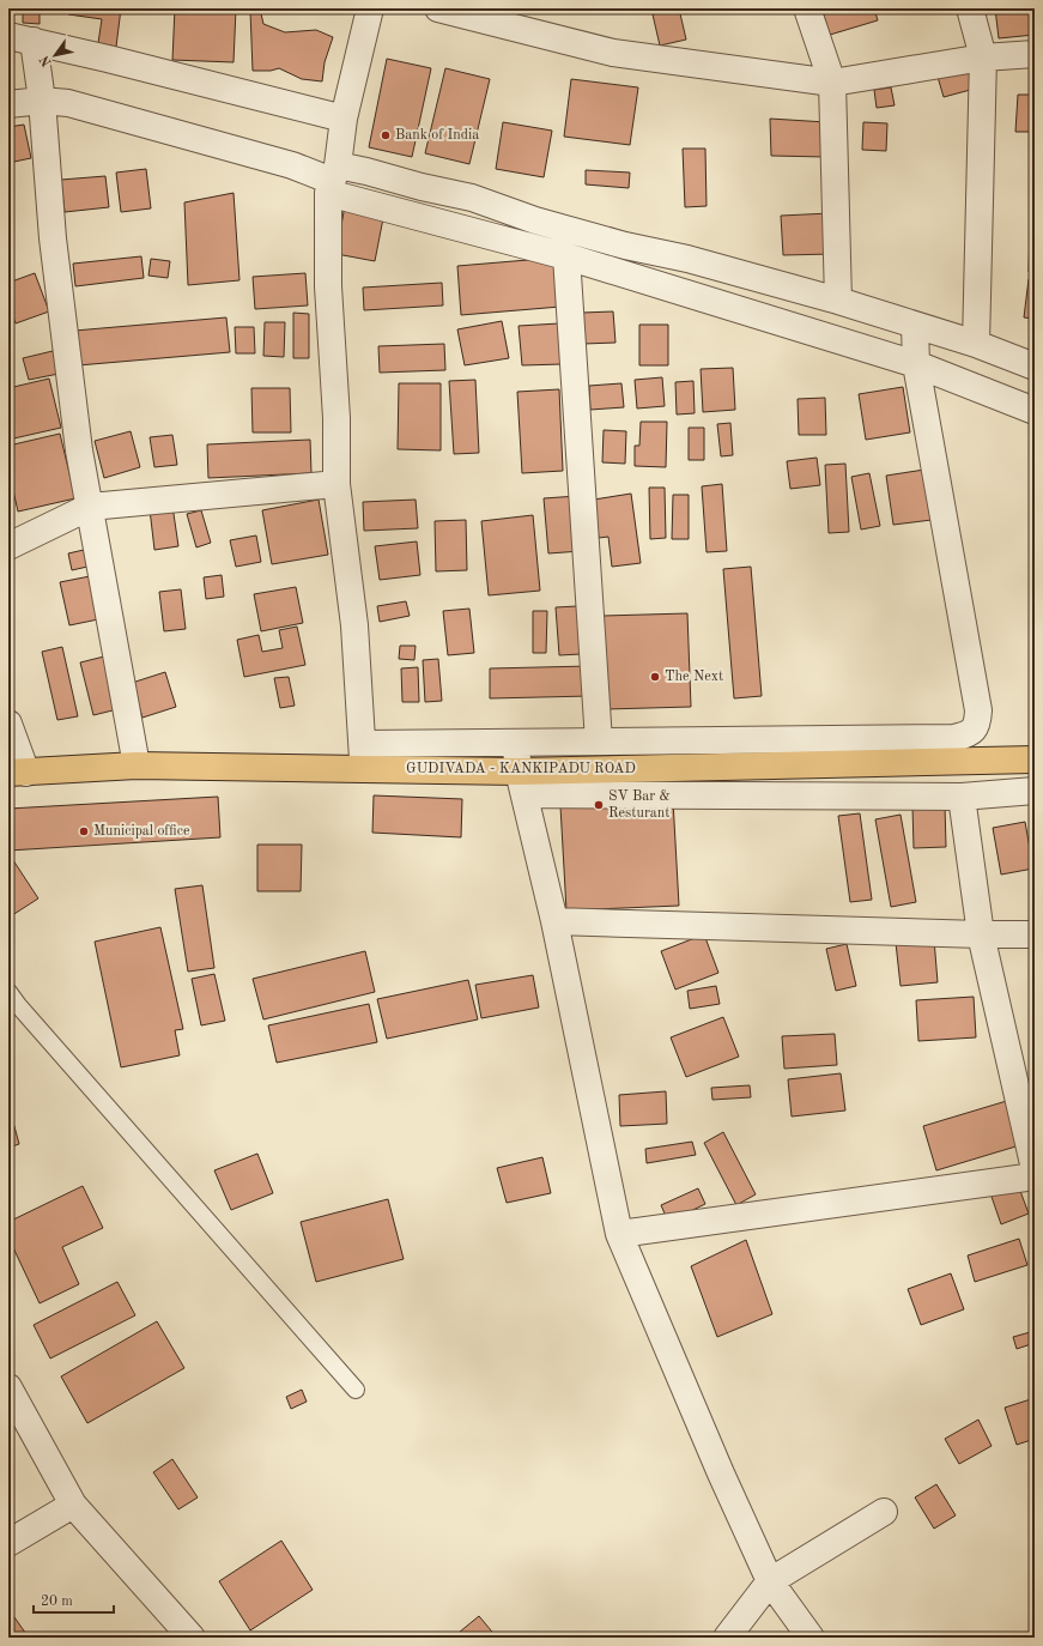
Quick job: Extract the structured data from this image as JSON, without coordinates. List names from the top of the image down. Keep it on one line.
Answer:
{"streets":{"main road":["GUDIVADA - KANKIPADU ROAD"]},"places":["Bank of India","The Next","SV Bar & Resturant","Municipal office"],"scale_bar":"20 m","north":"bottom left"}
